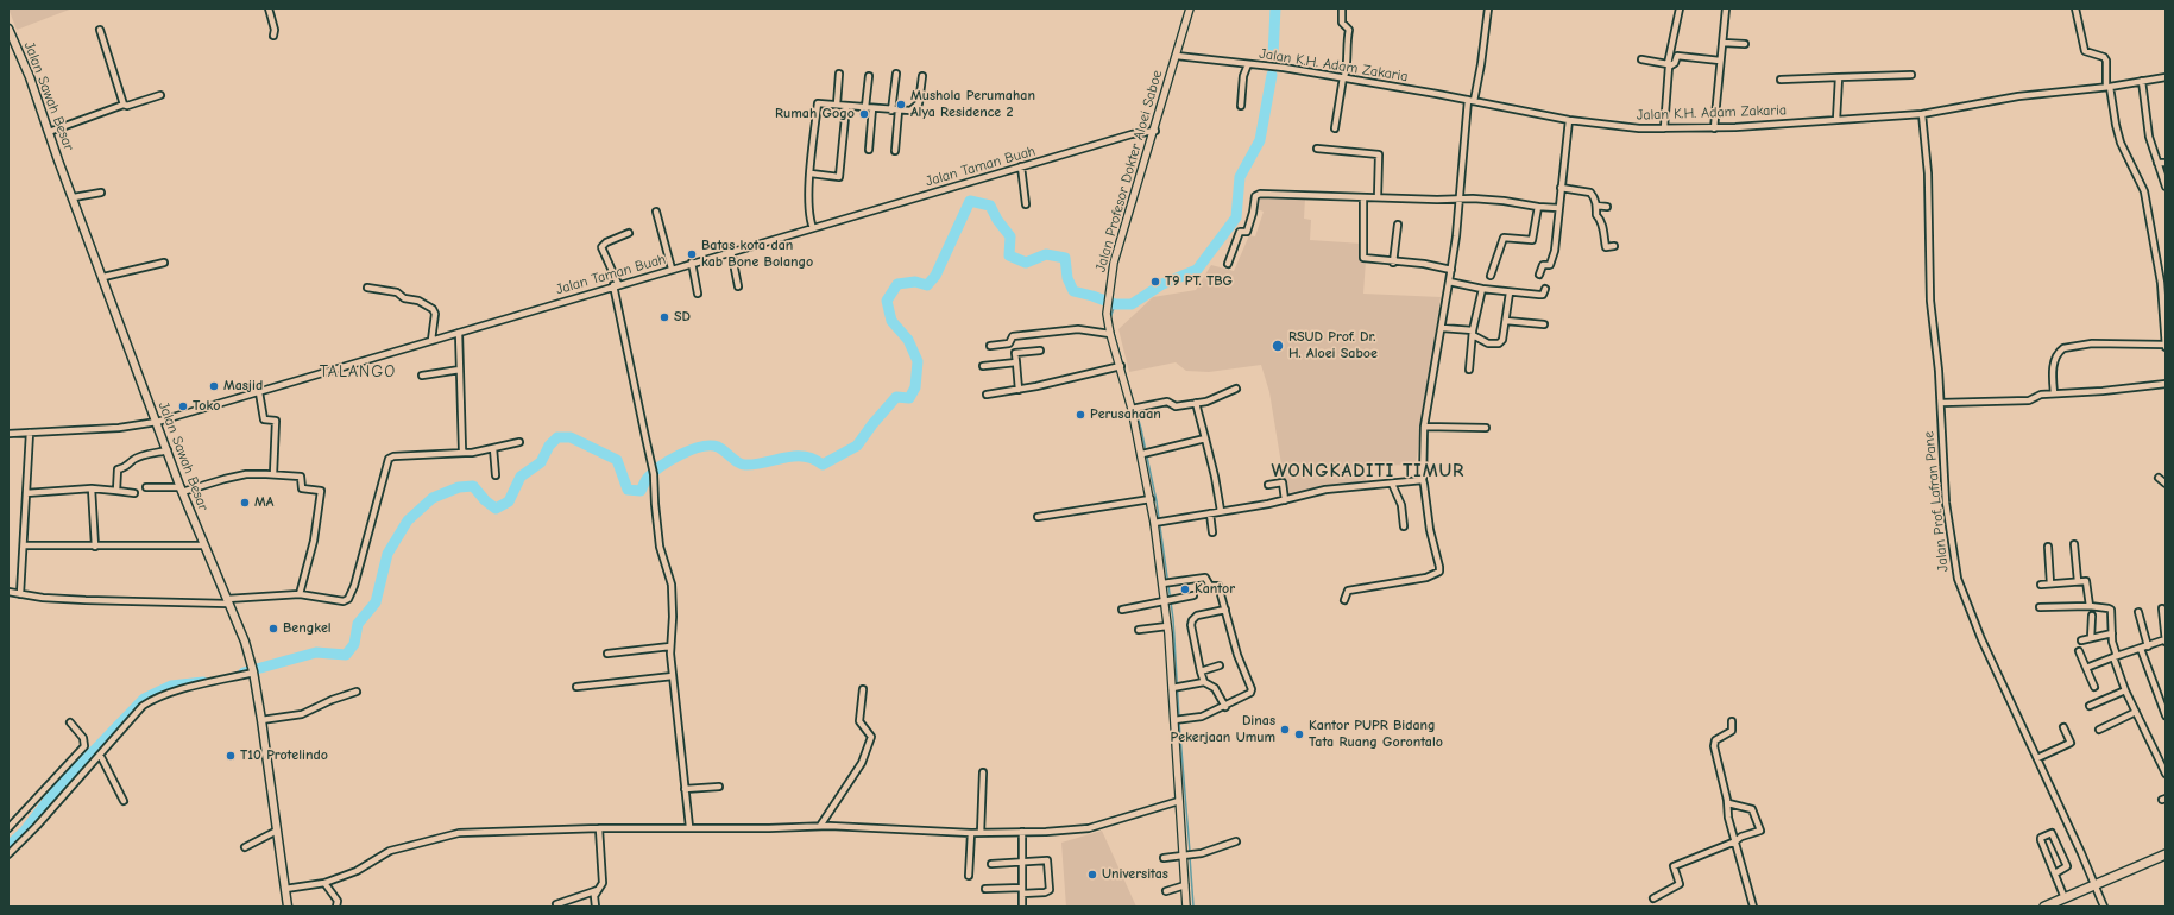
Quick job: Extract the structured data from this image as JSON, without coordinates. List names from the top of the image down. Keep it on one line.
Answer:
{"streets":{"main road":["Jalan Sawah Besar"],"street":["Jalan K.H. Adam Zakaria","Jalan Taman Buah","Jalan Profesor Dokter Aloei Saboe","Jalan Prof. Lafran Pane"]},"crossings":[["Jalan K.H. Adam Zakaria","Jalan Profesor Dokter Aloei Saboe"],["Jalan K.H. Adam Zakaria","Jalan Prof. Lafran Pane"],["Jalan Sawah Besar","Jalan Taman Buah"],["Jalan Taman Buah","Jalan Profesor Dokter Aloei Saboe"]],"districts":["TALANGO","WONGKADITI TIMUR"],"places":["Mushola Perumahan Alya Residence 2","Rumah Gogo","Batas kota dan kab Bone Bolango","T9 PT. TBG","SD","RSUD Prof. Dr. H. Aloei Saboe","Masjid","Toko","Perusahaan","MA","Kantor","Bengkel","Dinas Pekerjaan Umum","Kantor PUPR Bidang Tata Ruang Gorontalo","T10 Protelindo","Universitas"]}
